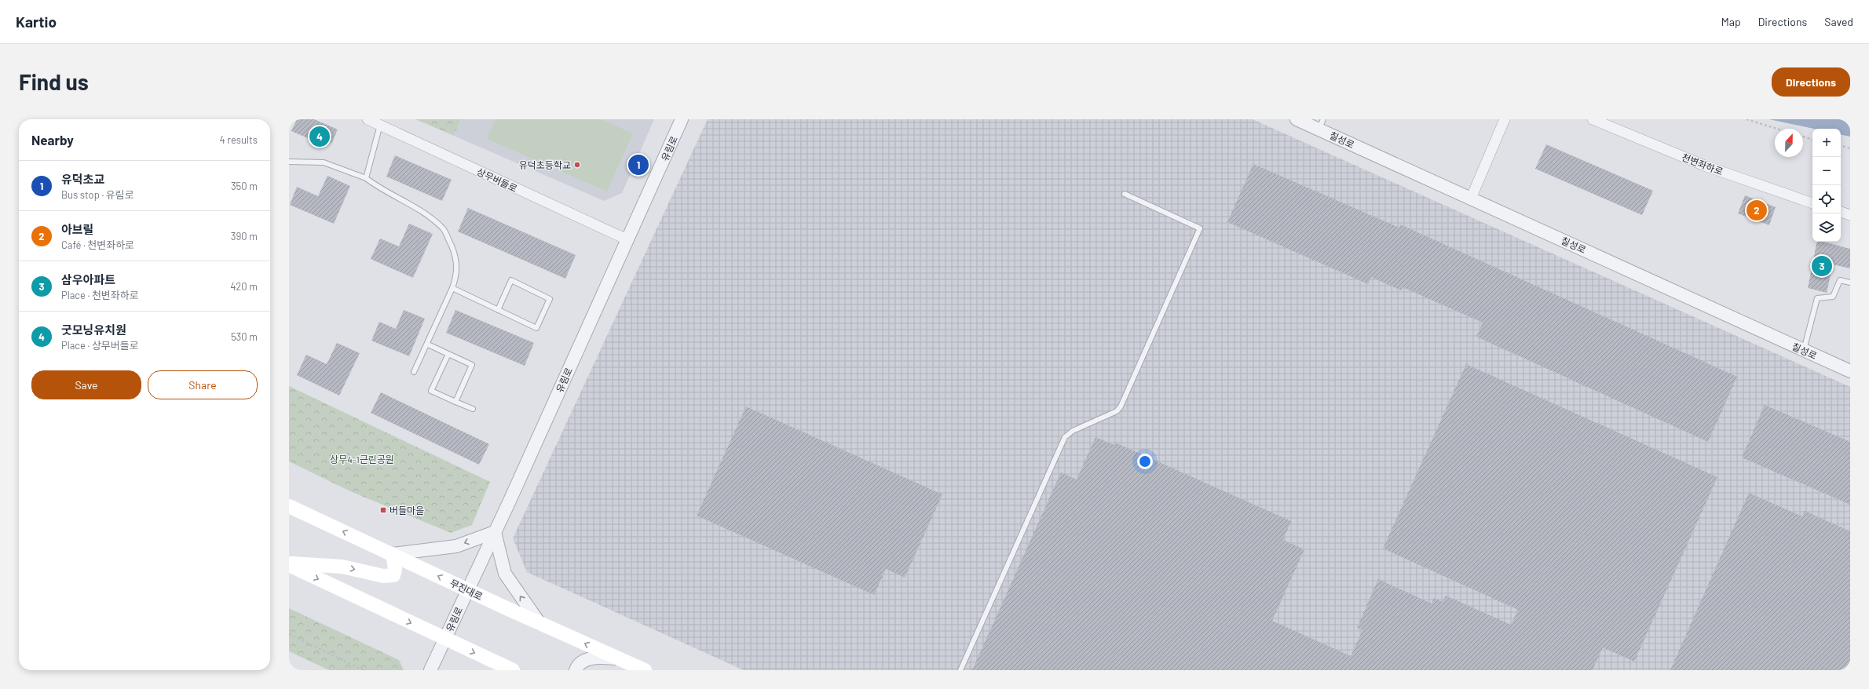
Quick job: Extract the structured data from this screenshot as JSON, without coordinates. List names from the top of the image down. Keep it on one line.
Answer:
{"streets":{"main road":["무진대로"],"street":["칠성로","유림로","천변좌하로","상무버들로"]},"crossings":[["유림로","상무버들로"],["유림로","무진대로"]],"parks":["상무4-1근린공원"],"places":{"other":["유덕초등학교"],"transit":["버들마을"]},"north":"top","page":{"header":"Kartio","nav":["Map","Directions","Saved"],"buttons":["Directions",["Save","Share"]],"title":"Find us","heading":["Nearby","4 results"],"pins":["4","1","2","3"],"map_buttons":["+","−"],"list":[{"mark":"1","name":"유덕초교","note":"Bus stop · 유림로","value":"350 m"},{"mark":"2","name":"아브릴","note":"Café · 천변좌하로","value":"390 m"},{"mark":"3","name":"삼우아파트","note":"Place · 천변좌하로","value":"420 m"},{"mark":"4","name":"굿모닝유치원","note":"Place · 상무버들로","value":"530 m"}]}}
